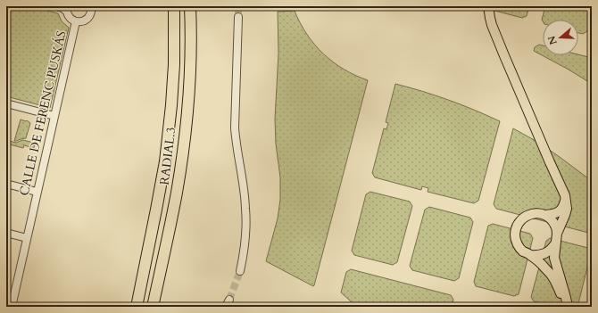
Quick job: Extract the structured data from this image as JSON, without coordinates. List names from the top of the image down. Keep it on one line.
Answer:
{"streets":{"highway":["RADIAL 3"],"street":["CALLE DE FERENC PUSKÁS"]},"north":"left"}
